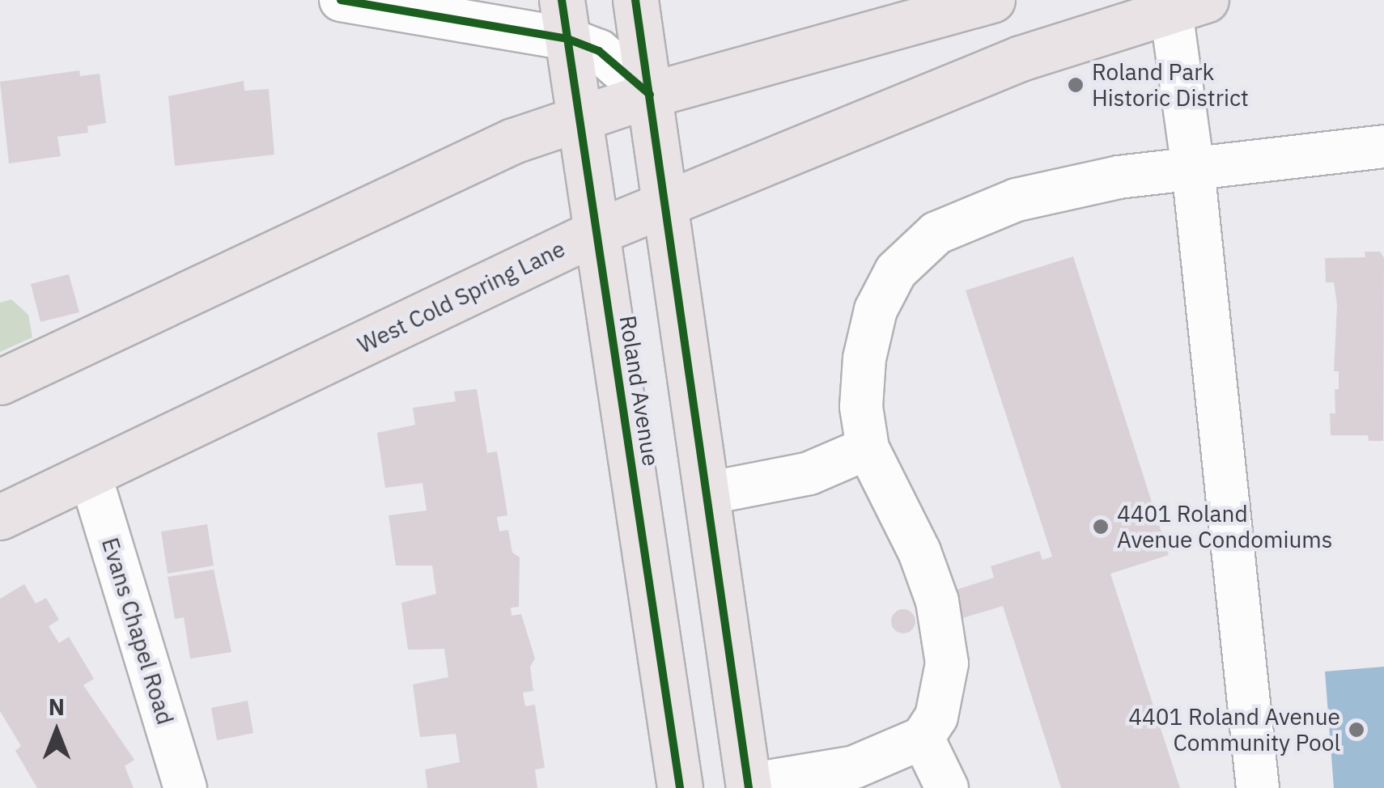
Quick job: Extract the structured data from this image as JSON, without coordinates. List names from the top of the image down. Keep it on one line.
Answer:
{"streets":{"main road":["West Cold Spring Lane","Roland Avenue"],"street":["Evans Chapel Road"]},"crossings":[["West Cold Spring Lane","Roland Avenue"],["West Cold Spring Lane","Evans Chapel Road"]],"places":["Roland Park Historic District","4401 Roland Avenue Condomiums","4401 Roland Avenue Community Pool"],"north":"top"}
